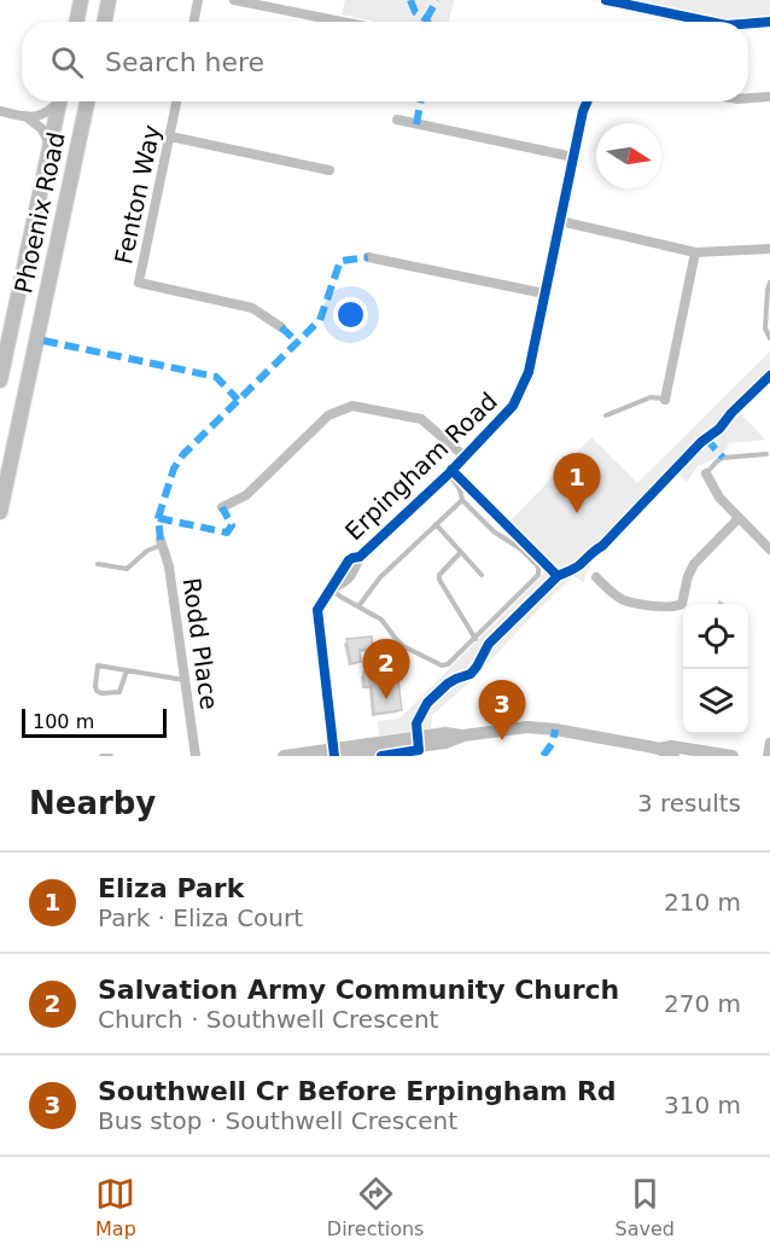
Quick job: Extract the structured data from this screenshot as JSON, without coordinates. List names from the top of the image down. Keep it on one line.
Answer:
{"streets":{"main road":["Phoenix Road"],"street":["Fenton Way","Erpingham Road","Rodd Place"]},"scale_bar":"100 m","north":"right","page":{"search":"Search here","pins":["1","2","3"],"scale":"100 m","heading":["Nearby","3 results"],"list":[{"mark":"1","name":"Eliza Park","note":"Park · Eliza Court","value":"210 m"},{"mark":"2","name":"Salvation Army Community Church","note":"Church · Southwell Crescent","value":"270 m"},{"mark":"3","name":"Southwell Cr Before Erpingham Rd","note":"Bus stop · Southwell Crescent","value":"310 m"}],"nav":["Map","Directions","Saved"]}}
